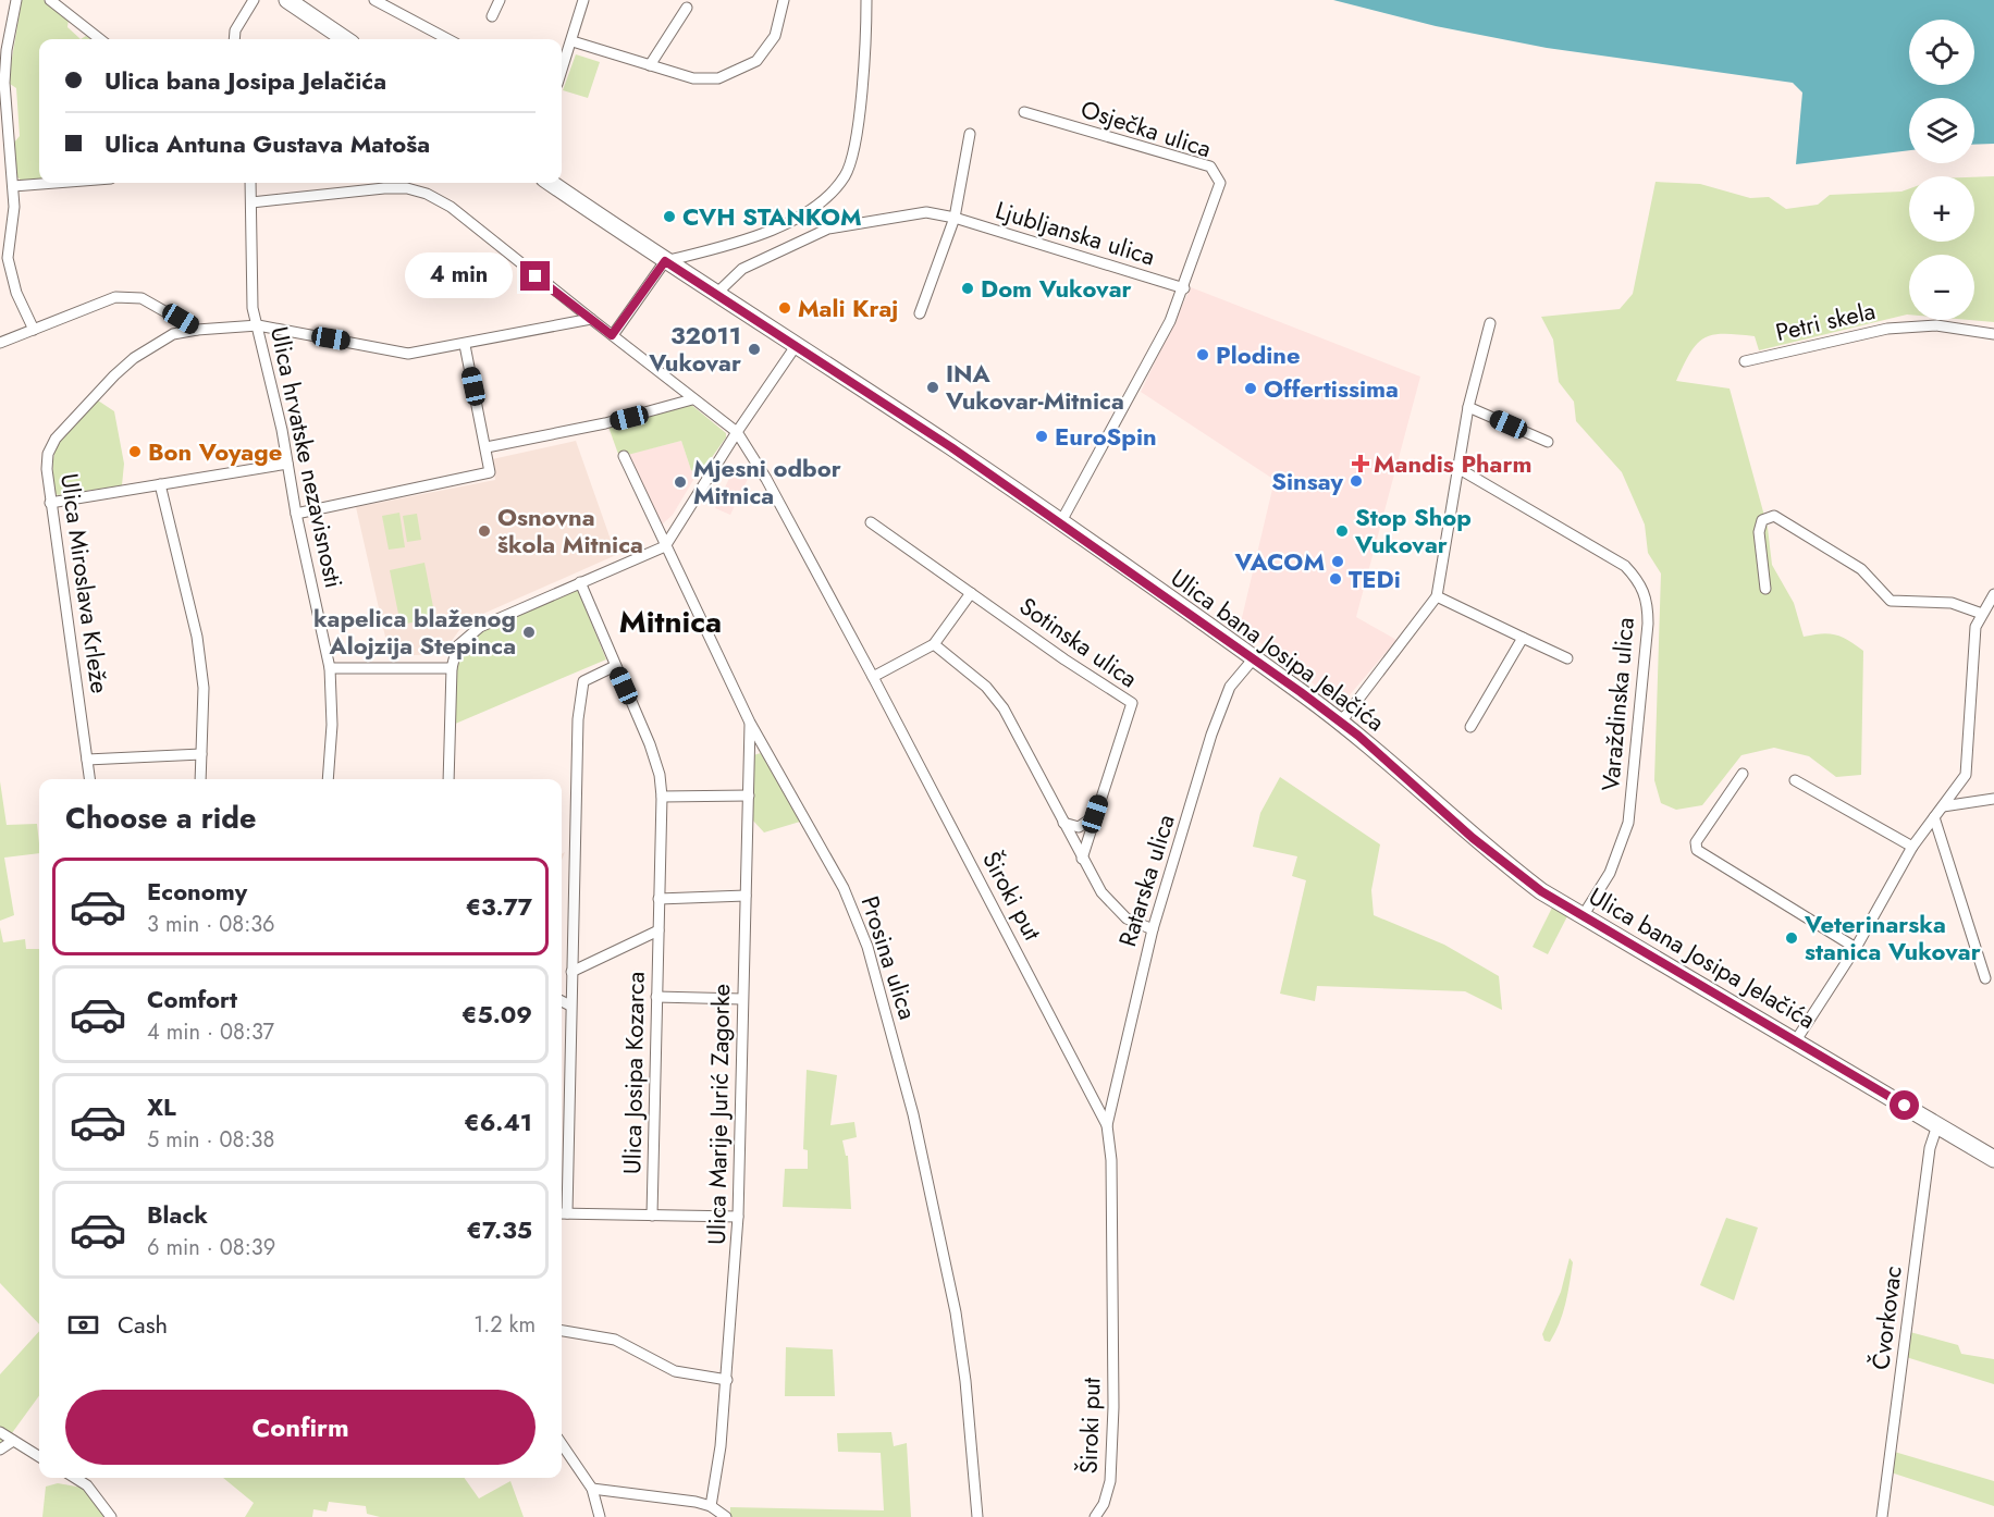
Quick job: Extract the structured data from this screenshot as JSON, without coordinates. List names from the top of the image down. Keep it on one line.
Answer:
{"streets":{"main road":["Ulica bana Josipa Jelačića"],"street":["Osječka ulica","Ljubljanska ulica","Petri skela","Ulica hrvatske nezavisnosti","Ulica Miroslava Krleže","Sotinska ulica","Varaždinska ulica","Ratarska ulica","Široki put","Prosina ulica","Ulica Josipa Kozarca","Ulica Marije Jurić Zagorke","Čvorkovac"]},"crossings":[["Osječka ulica","Ljubljanska ulica"],["Osječka ulica","Ulica bana Josipa Jelačića"],["Ljubljanska ulica","Ulica bana Josipa Jelačića"],["Ulica hrvatske nezavisnosti","Ulica Miroslava Krleže"],["Ulica bana Josipa Jelačića","Varaždinska ulica"],["Ulica bana Josipa Jelačića","Ratarska ulica"],["Ulica bana Josipa Jelačića","Čvorkovac"],["Ratarska ulica","Široki put"],["Prosina ulica","Ulica Marije Jurić Zagorke"]],"districts":["Mitnica"],"places":{"other":["CVH STANKOM","Dom Vukovar","Mali Kraj","32011 Vukovar","Plodine","INA Vukovar-Mitnica","Offertissima","EuroSpin","Bon Voyage","Sinsay","Mjesni odbor Mitnica","Osnovna škola Mitnica","Stop Shop Vukovar","VACOM","TEDi","kapelica blaženog Alojzija Stepinca","Veterinarska stanica Vukovar"],"health":["Mandis Pharm"]},"page":{"map_buttons":["+","−"],"banner":["Ulica bana Josipa Jelačića","Ulica Antuna Gustava Matoša"],"bubble":"4 min","heading":"Choose a ride","list":[{"name":"Economy","note":"3 min · 08:36","value":"€3.77"},{"name":"Comfort","note":"4 min · 08:37","value":"€5.09"},{"name":"XL","note":"5 min · 08:38","value":"€6.41"},{"name":"Black","note":"6 min · 08:39","value":"€7.35"}],"pay":["Cash","1.2 km"],"buttons":"Confirm"}}
